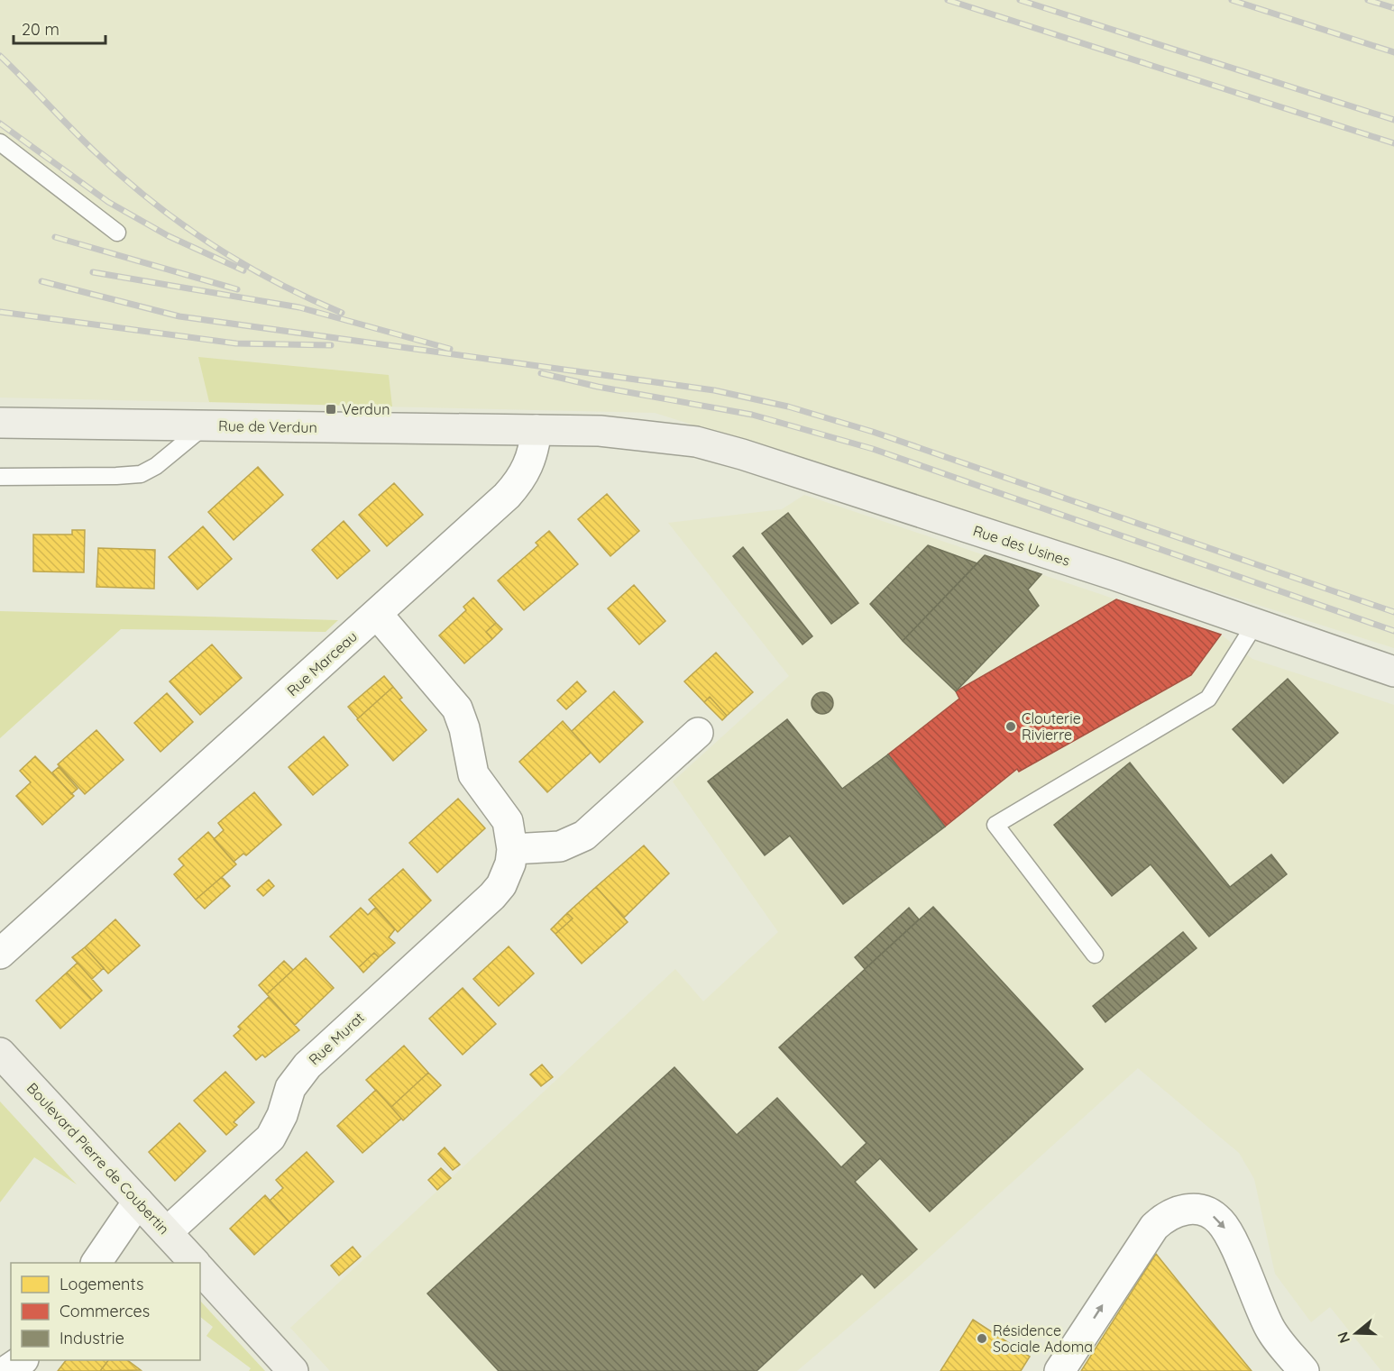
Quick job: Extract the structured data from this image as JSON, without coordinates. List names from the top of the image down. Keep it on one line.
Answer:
{"streets":{"street":["Rue de Verdun","Rue des Usines","Rue Marceau","Rue Murat","Boulevard Pierre de Coubertin"]},"crossings":[["Rue de Verdun","Rue des Usines"],["Rue de Verdun","Rue Marceau"],["Rue des Usines","Rue Marceau"],["Rue Marceau","Rue Murat"],["Rue Murat","Boulevard Pierre de Coubertin"]],"places":{"transit":["Verdun"],"other":["Clouterie Rivierre","Résidence Sociale Adoma"]},"legend":["Logements","Commerces","Industrie"],"scale_bar":"20 m","north":"left"}
